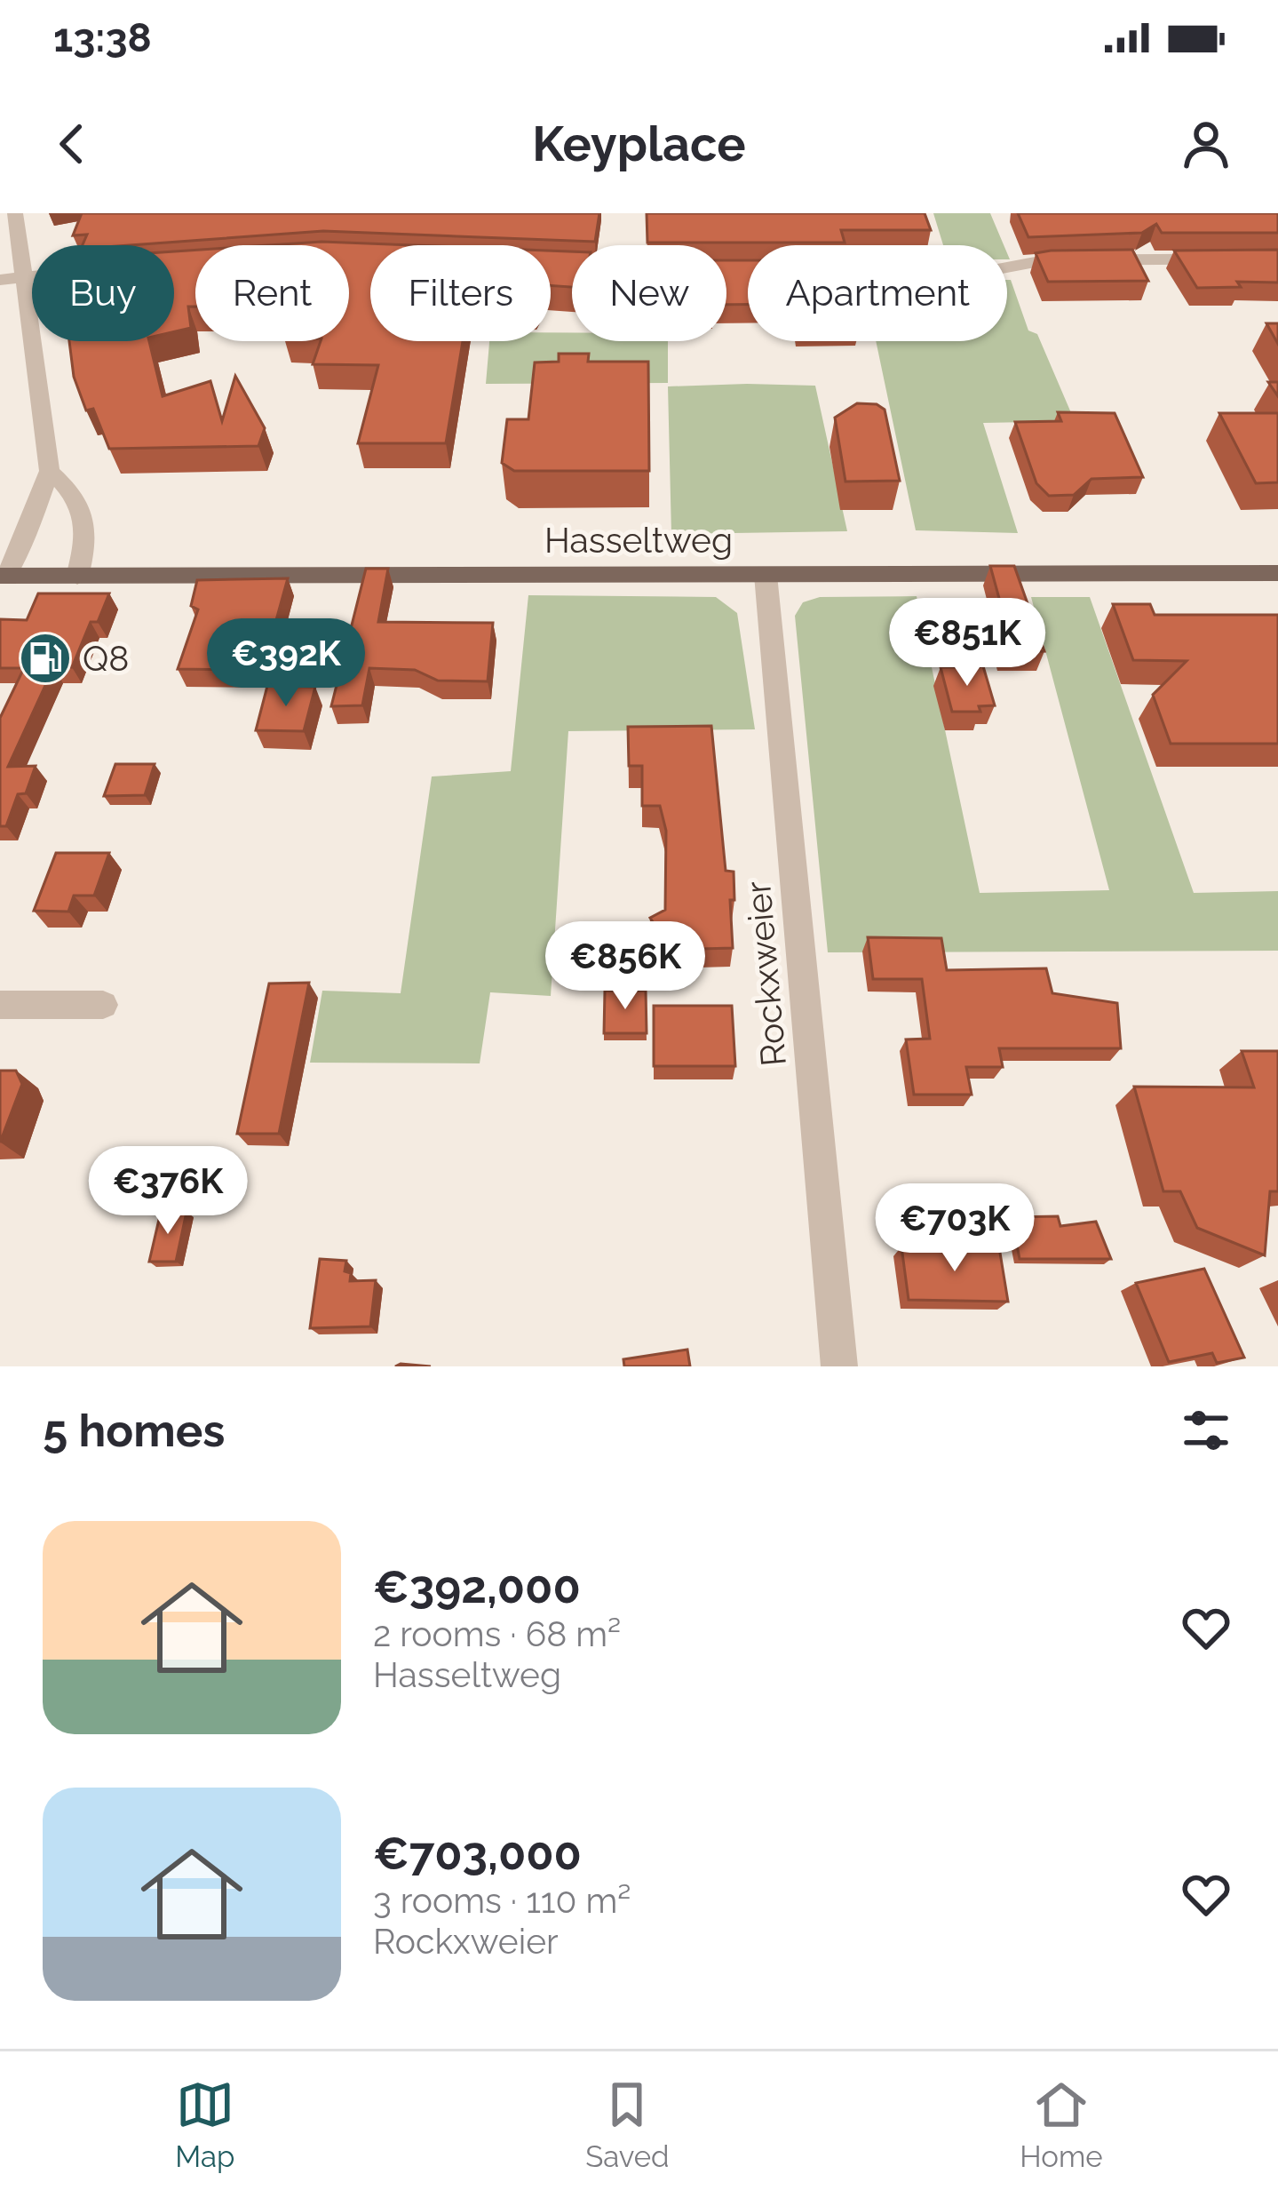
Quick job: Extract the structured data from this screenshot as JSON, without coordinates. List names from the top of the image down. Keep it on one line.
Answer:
{"streets":{"main road":["Hasseltweg"],"street":["Rockxweier"]},"crossings":[["Hasseltweg","Rockxweier"]],"places":{"fuel station":["Q8"]},"page":{"status":"13:38","header":"Keyplace","chip":["Buy","Rent","Filters","New","Apartment"],"price":["€851K","€392K","€856K","€376K","€703K"],"heading":"5 homes","list":[{"name":"€392,000","note":"2 rooms · 68 m² · Hasseltweg"},{"name":"€703,000","note":"3 rooms · 110 m² · Rockxweier"}],"tabs":["Map","Saved","Home"]}}
